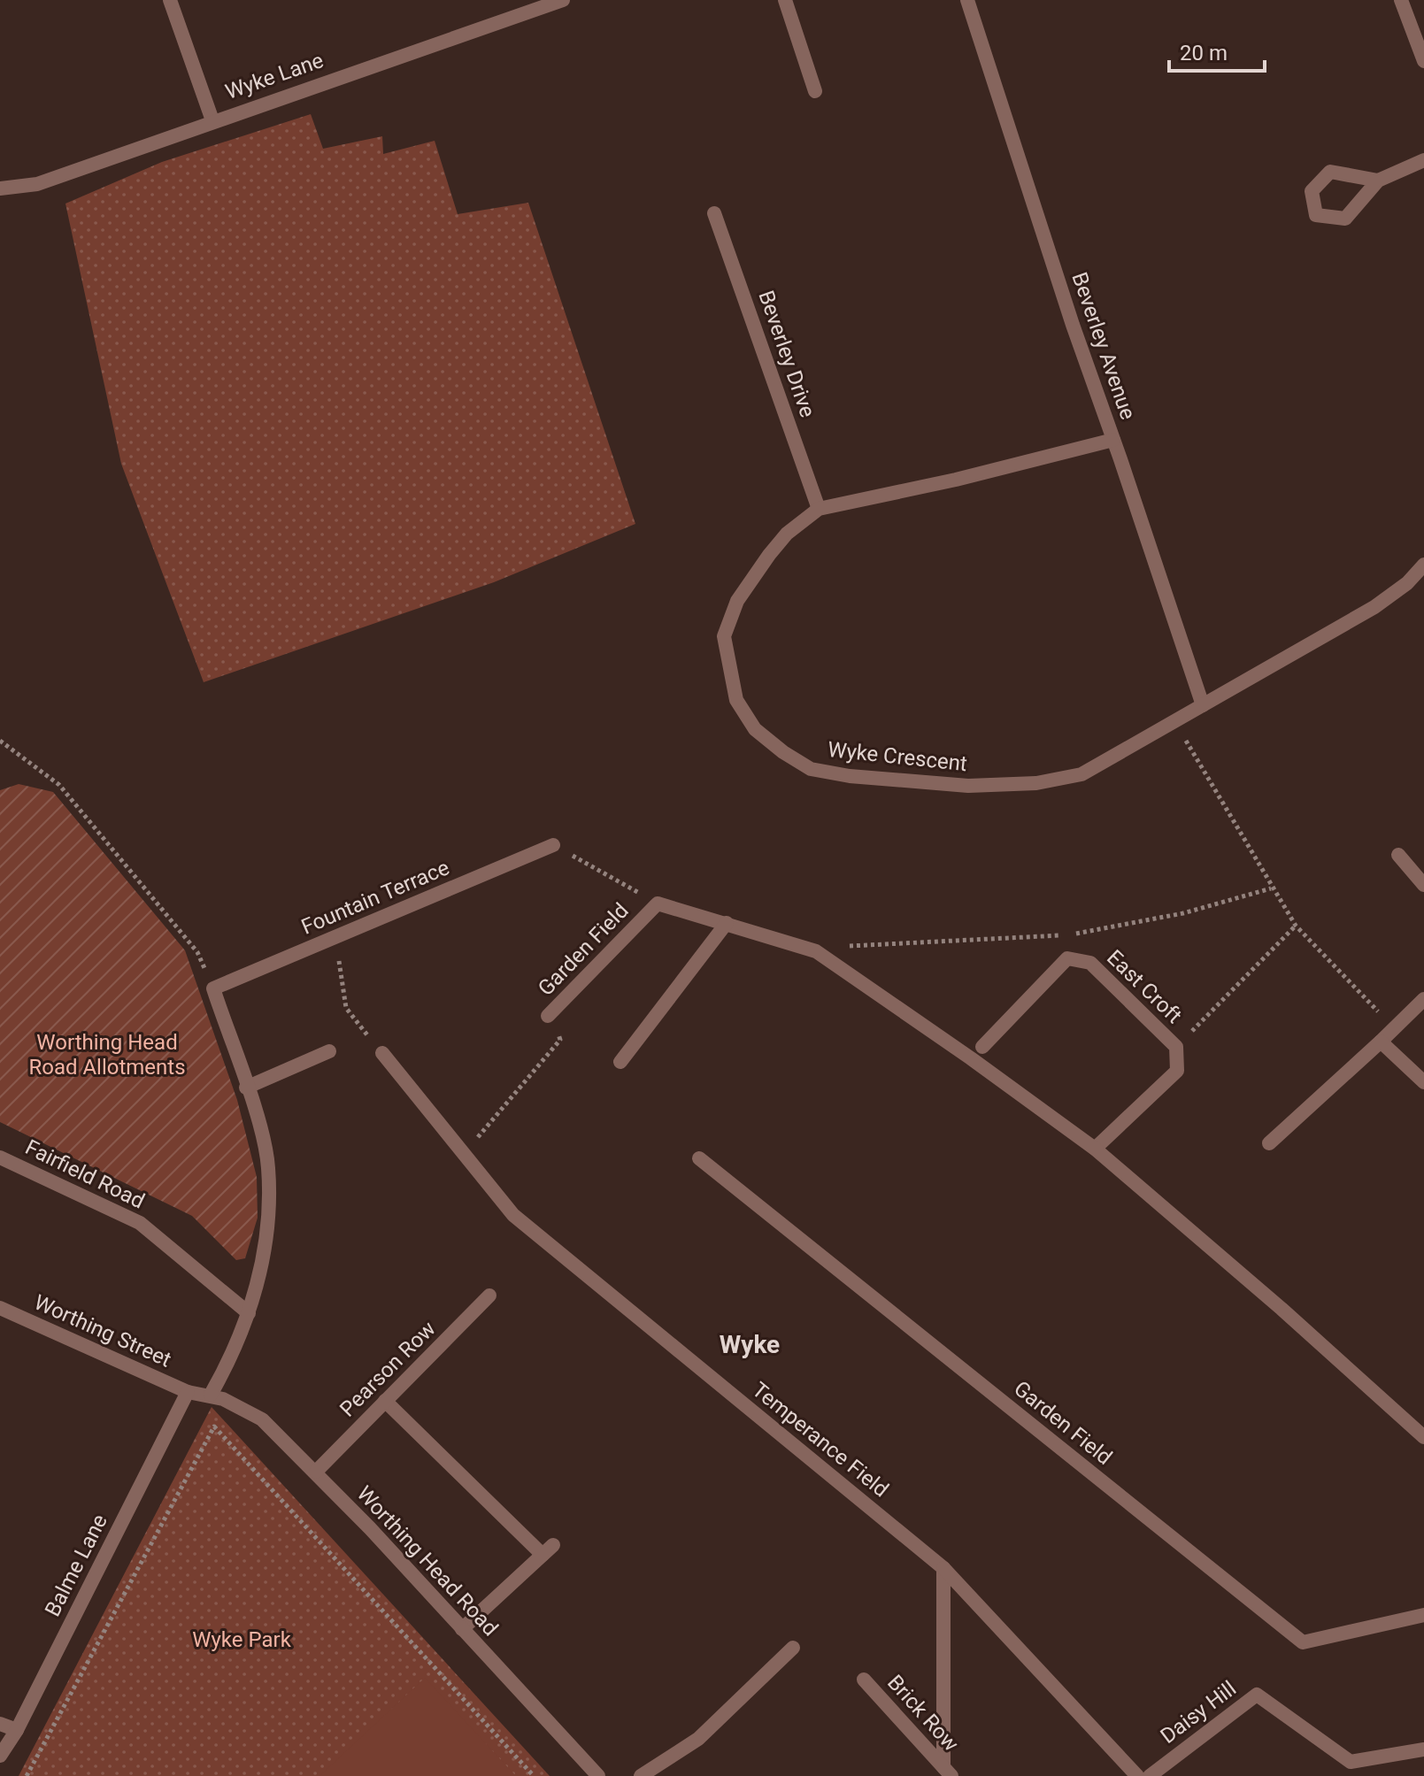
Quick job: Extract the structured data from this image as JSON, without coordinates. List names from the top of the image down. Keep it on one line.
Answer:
{"streets":{"street":["Wyke Lane","Beverley Avenue","Beverley Drive","Wyke Crescent","Fountain Terrace","Garden Field","East Croft","Fairfield Road","Worthing Street","Pearson Row","Temperance Field","Worthing Head Road","Balme Lane","Daisy Hill","Brick Row"]},"crossings":[["Beverley Avenue","Wyke Crescent"],["Beverley Drive","Wyke Crescent"],["Garden Field","East Croft"],["Worthing Street","Worthing Head Road"],["Worthing Street","Balme Lane"],["Pearson Row","Worthing Head Road"],["Worthing Head Road","Balme Lane"]],"districts":["Wyke"],"parks":["Worthing Head Road Allotments","Wyke Park"],"scale_bar":"20 m"}
